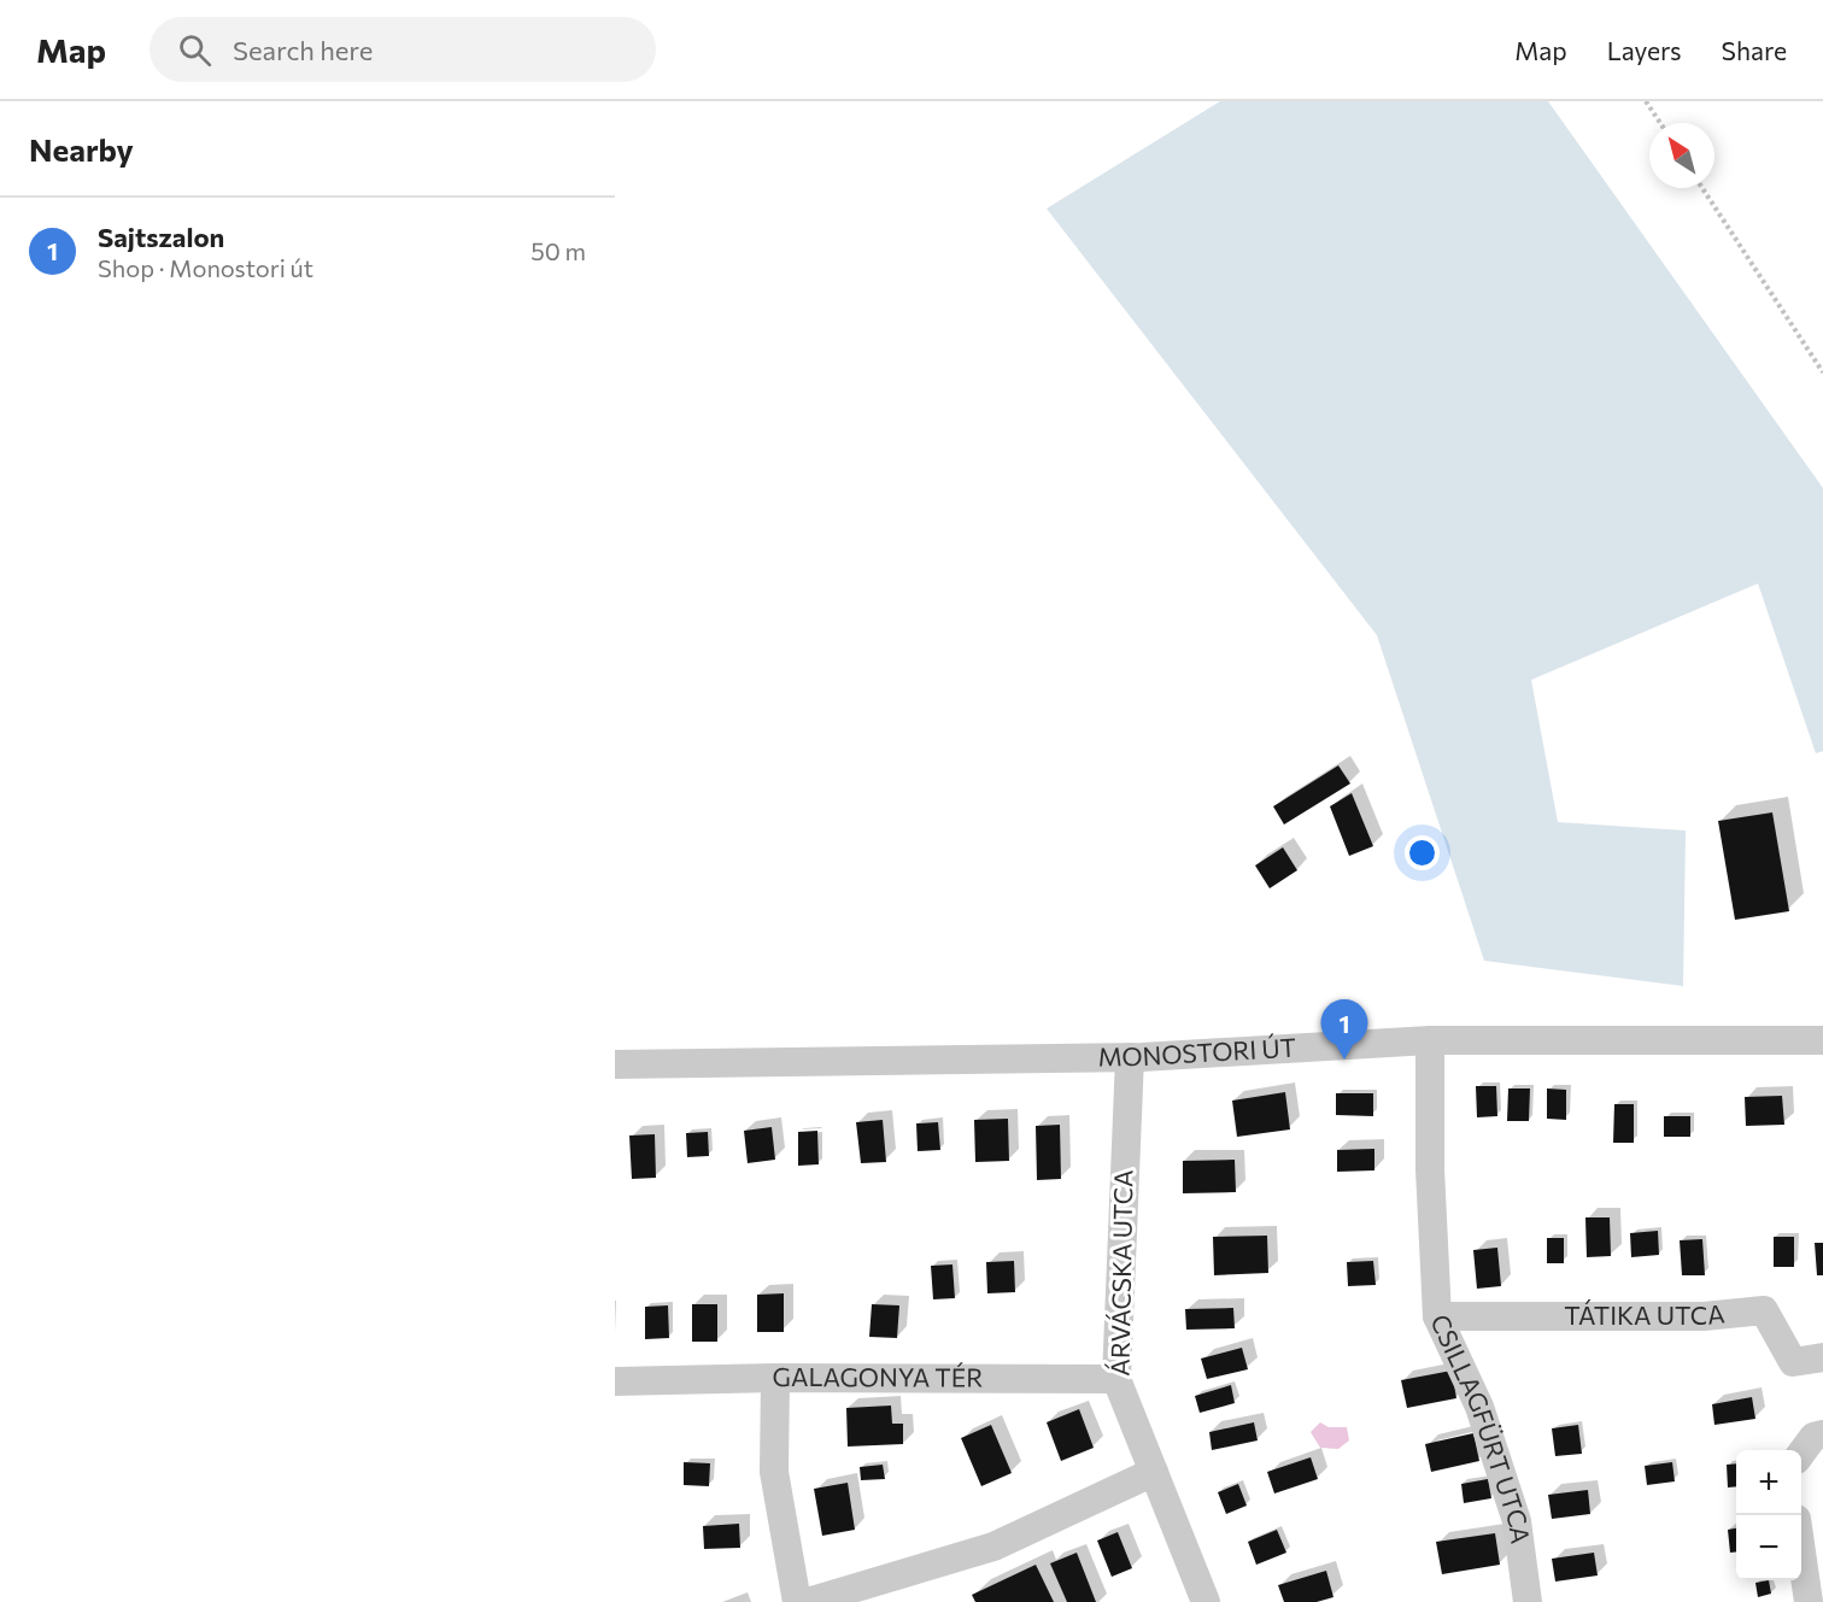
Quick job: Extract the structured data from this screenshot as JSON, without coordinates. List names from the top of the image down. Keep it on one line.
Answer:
{"streets":{"street":["MONOSTORI ÚT","ÁRVÁCSKA UTCA","TÁTIKA UTCA","GALAGONYA TÉR","CSILLAGFÜRT UTCA"]},"crossings":[["MONOSTORI ÚT","ÁRVÁCSKA UTCA"],["MONOSTORI ÚT","CSILLAGFÜRT UTCA"],["ÁRVÁCSKA UTCA","GALAGONYA TÉR"],["TÁTIKA UTCA","CSILLAGFÜRT UTCA"]],"north":"top left","page":{"header":"Map","search":"Search here","nav":["Map","Layers","Share"],"heading":"Nearby","list":[{"mark":"1","name":"Sajtszalon","note":"Shop · Monostori út","value":"50 m"}],"pins":"1","map_buttons":["+","−"]}}
